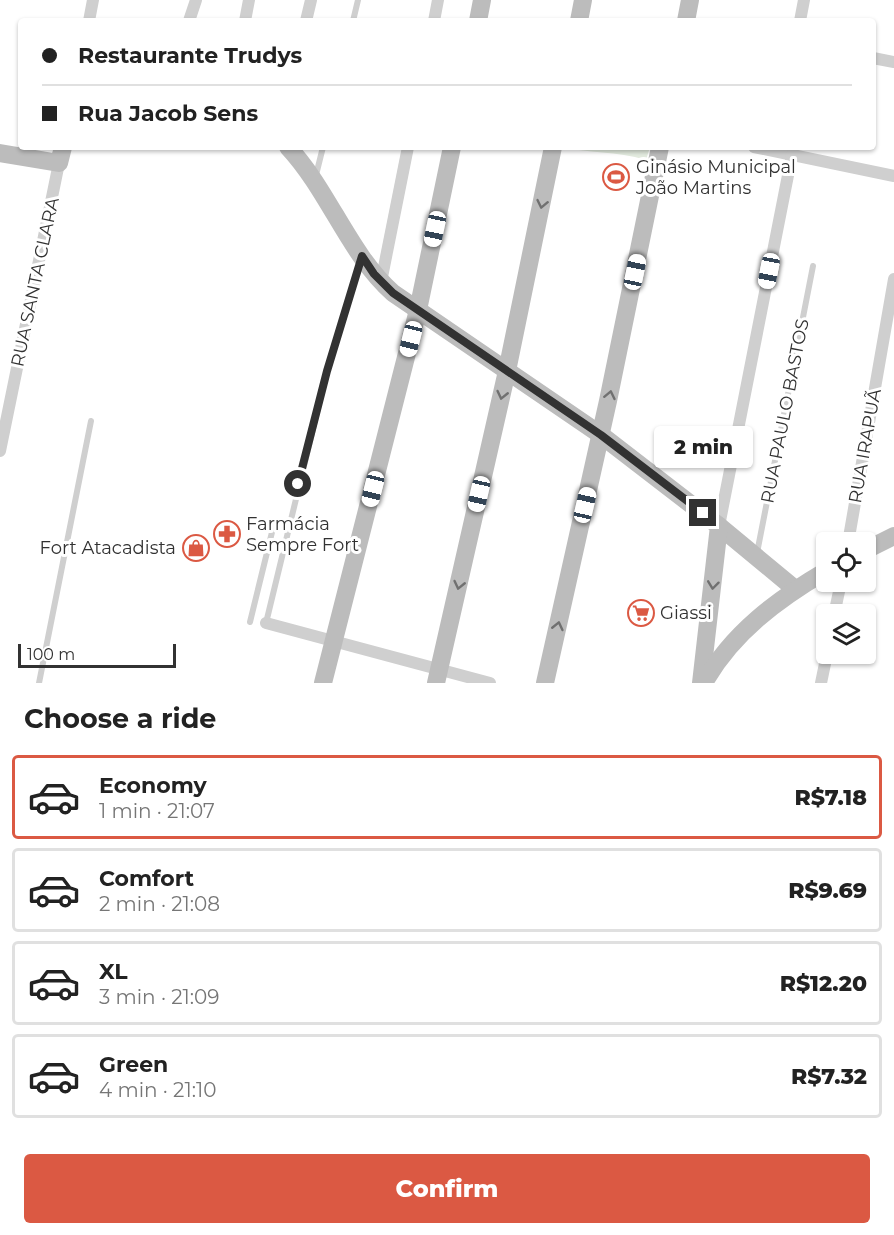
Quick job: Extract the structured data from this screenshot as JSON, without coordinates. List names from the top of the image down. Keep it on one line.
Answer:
{"streets":{"street":["RUA SANTA CLARA","RUA IRAPUÃ"],"lane":["RUA PAULO BASTOS"]},"places":{"sports":["Ginásio Municipal João Martins"],"pharmacy":["Farmácia Sempre Fort"],"shop":["Fort Atacadista"],"supermarket":["Giassi"]},"scale_bar":"100 m","page":{"banner":["Restaurante Trudys","Rua Jacob Sens"],"bubble":"2 min","scale":"100 m","heading":"Choose a ride","list":[{"name":"Economy","note":"1 min · 21:07","value":"R$7.18"},{"name":"Comfort","note":"2 min · 21:08","value":"R$9.69"},{"name":"XL","note":"3 min · 21:09","value":"R$12.20"},{"name":"Green","note":"4 min · 21:10","value":"R$7.32"}],"buttons":"Confirm"}}
